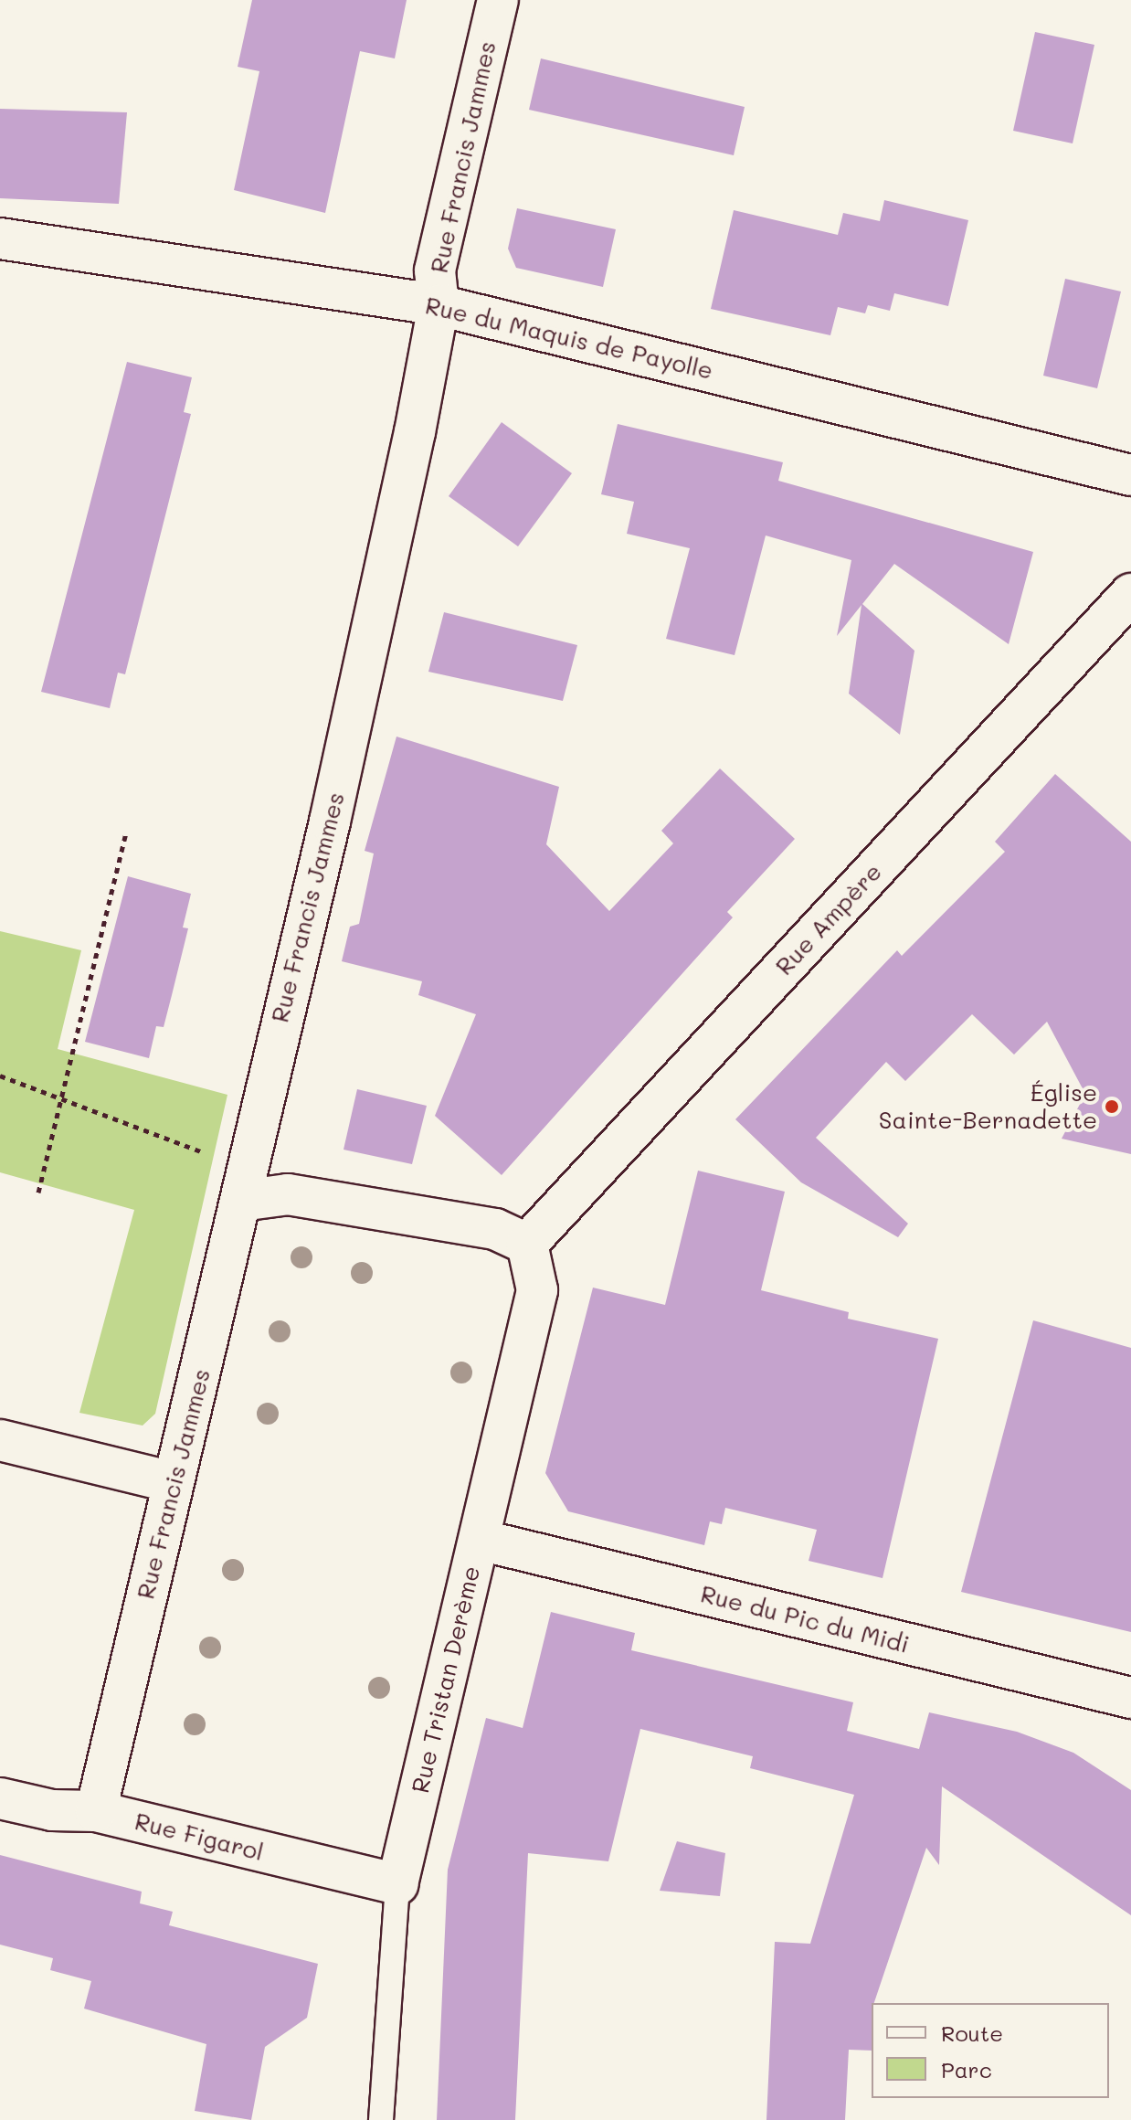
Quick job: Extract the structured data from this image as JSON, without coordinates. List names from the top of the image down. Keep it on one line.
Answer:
{"streets":{"street":["Rue Francis Jammes","Rue du Maquis de Payolle","Rue Ampère","Rue du Pic du Midi","Rue Tristan Derème","Rue Figarol"]},"crossings":[["Rue Francis Jammes","Rue du Maquis de Payolle"],["Rue Francis Jammes","Rue Figarol"],["Rue Ampère","Rue Tristan Derème"],["Rue du Pic du Midi","Rue Tristan Derème"],["Rue Tristan Derème","Rue Figarol"]],"places":["Église Sainte-Bernadette"],"legend":["Route","Parc"]}
